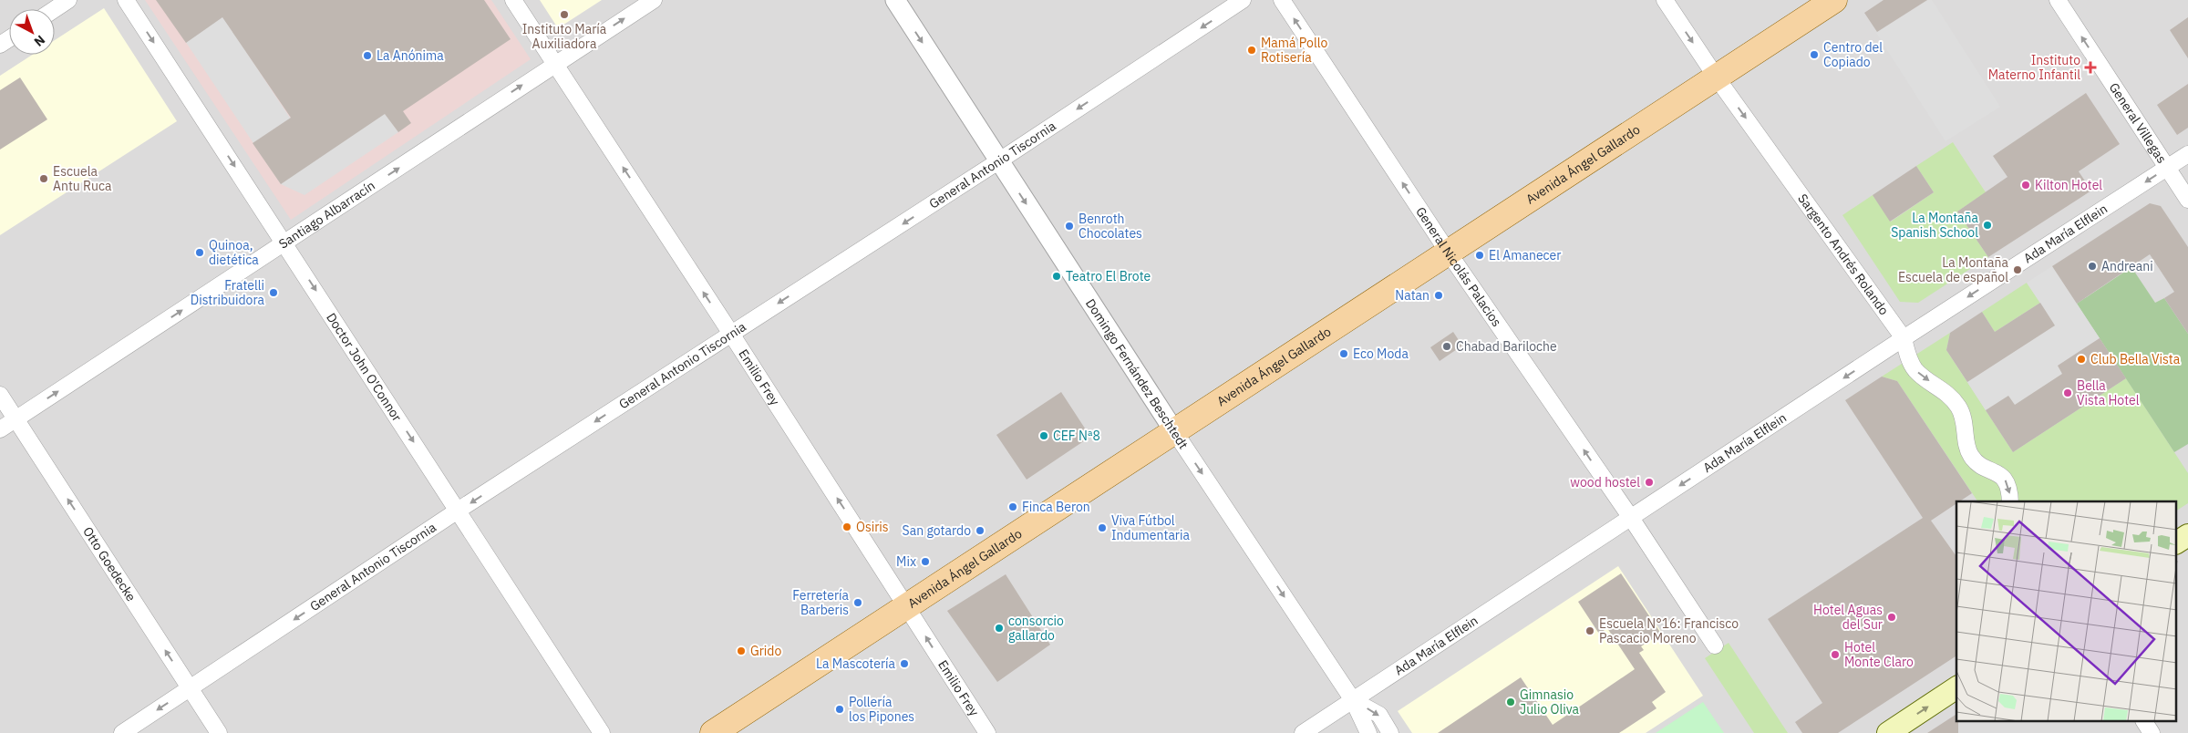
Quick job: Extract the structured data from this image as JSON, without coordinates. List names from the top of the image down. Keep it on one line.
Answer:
{"streets":{"main road":["Avenida Ángel Gallardo"],"street":["General Villegas","General Antonio Tiscornia","Santiago Albarracín","Ada María Elflein","Sargento Andrés Rolando","General Nicolás Palacios","Doctor John O'Connor","Domingo Fernández Beschtedt","Emilio Frey","Otto Goedecke"]},"crossings":[["General Villegas","Ada María Elflein"],["Avenida Ángel Gallardo","Sargento Andrés Rolando"],["Avenida Ángel Gallardo","General Nicolás Palacios"],["Avenida Ángel Gallardo","Domingo Fernández Beschtedt"],["Avenida Ángel Gallardo","Emilio Frey"],["General Antonio Tiscornia","Doctor John O'Connor"],["General Antonio Tiscornia","Domingo Fernández Beschtedt"],["General Antonio Tiscornia","Emilio Frey"],["General Antonio Tiscornia","Otto Goedecke"],["Santiago Albarracín","Doctor John O'Connor"],["Santiago Albarracín","Emilio Frey"],["Santiago Albarracín","Otto Goedecke"],["Ada María Elflein","Sargento Andrés Rolando"],["Ada María Elflein","General Nicolás Palacios"],["Ada María Elflein","Domingo Fernández Beschtedt"]],"one_way":["General Villegas","General Antonio Tiscornia","Santiago Albarracín","Ada María Elflein","Sargento Andrés Rolando","General Nicolás Palacios","Doctor John O'Connor","Domingo Fernández Beschtedt","Emilio Frey","Otto Goedecke"],"places":{"other":["Instituto María Auxiliadora","Mamá Pollo Rotisería","Centro del Copiado","La Anónima","Escuela Antu Ruca","Kilton Hotel","La Montaña Spanish School","Benroth Chocolates","Quinoa, dietética","El Amanecer","Andreani","La Montaña Escuela de español","Teatro El Brote","Fratelli Distribuidora","Natan","Chabad Bariloche","Eco Moda","Club Bella Vista","Bella Vista Hotel","CEF Nª8","wood hostel","Finca Beron","Osiris","Viva Fútbol Indumentaria","San gotardo","Mix","Ferretería Barberis","Hotel Aguas del Sur","consorcio gallardo","Escuela N°16: Francisco Pascacio Moreno","Grido","Hotel Monte Claro","La Mascotería","Gimnasio Julio Oliva","Pollería los Pipones"],"health":["Instituto Materno Infantil"]},"north":"bottom right"}
